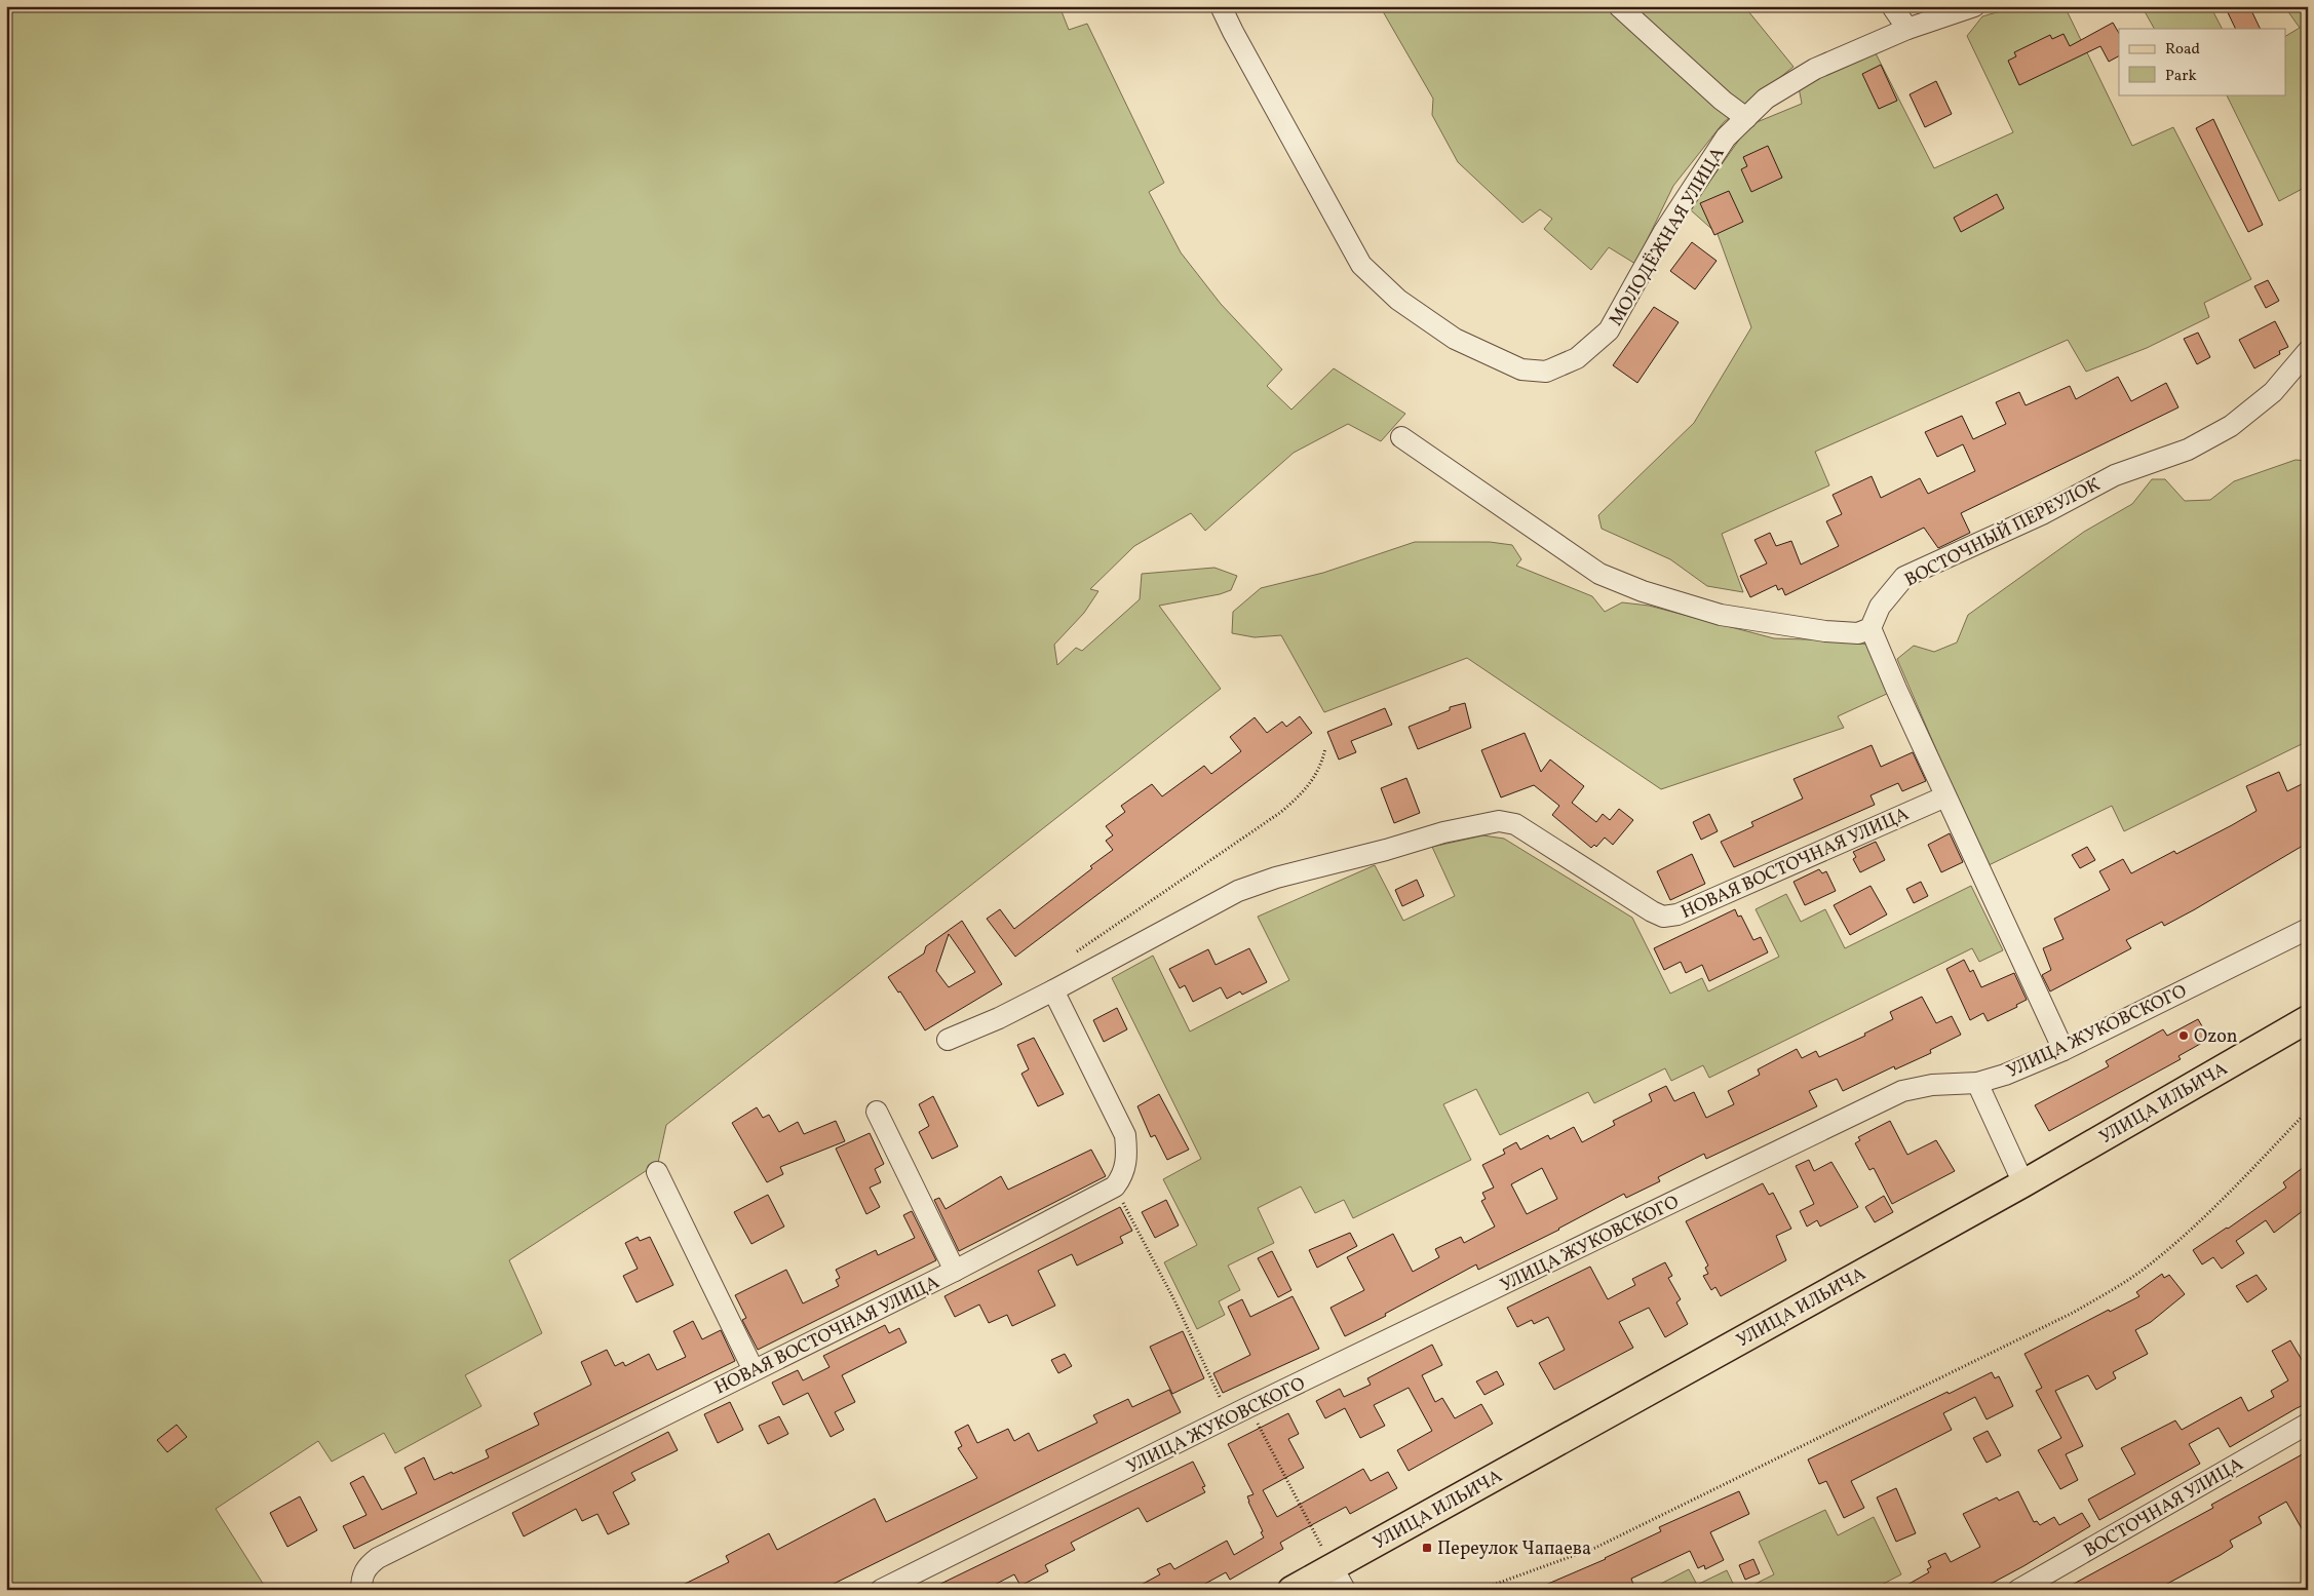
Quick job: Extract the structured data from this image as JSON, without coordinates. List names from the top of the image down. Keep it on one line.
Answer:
{"streets":{"main road":["УЛИЦА ИЛЬИЧА"],"street":["МОЛОДЁЖНАЯ УЛИЦА","ВОСТОЧНЫЙ ПЕРЕУЛОК","НОВАЯ ВОСТОЧНАЯ УЛИЦА","УЛИЦА ЖУКОВСКОГО","ВОСТОЧНАЯ УЛИЦА"]},"places":{"other":["Ozon"],"transit":["Переулок Чапаева"]},"legend":["Road","Park"]}
